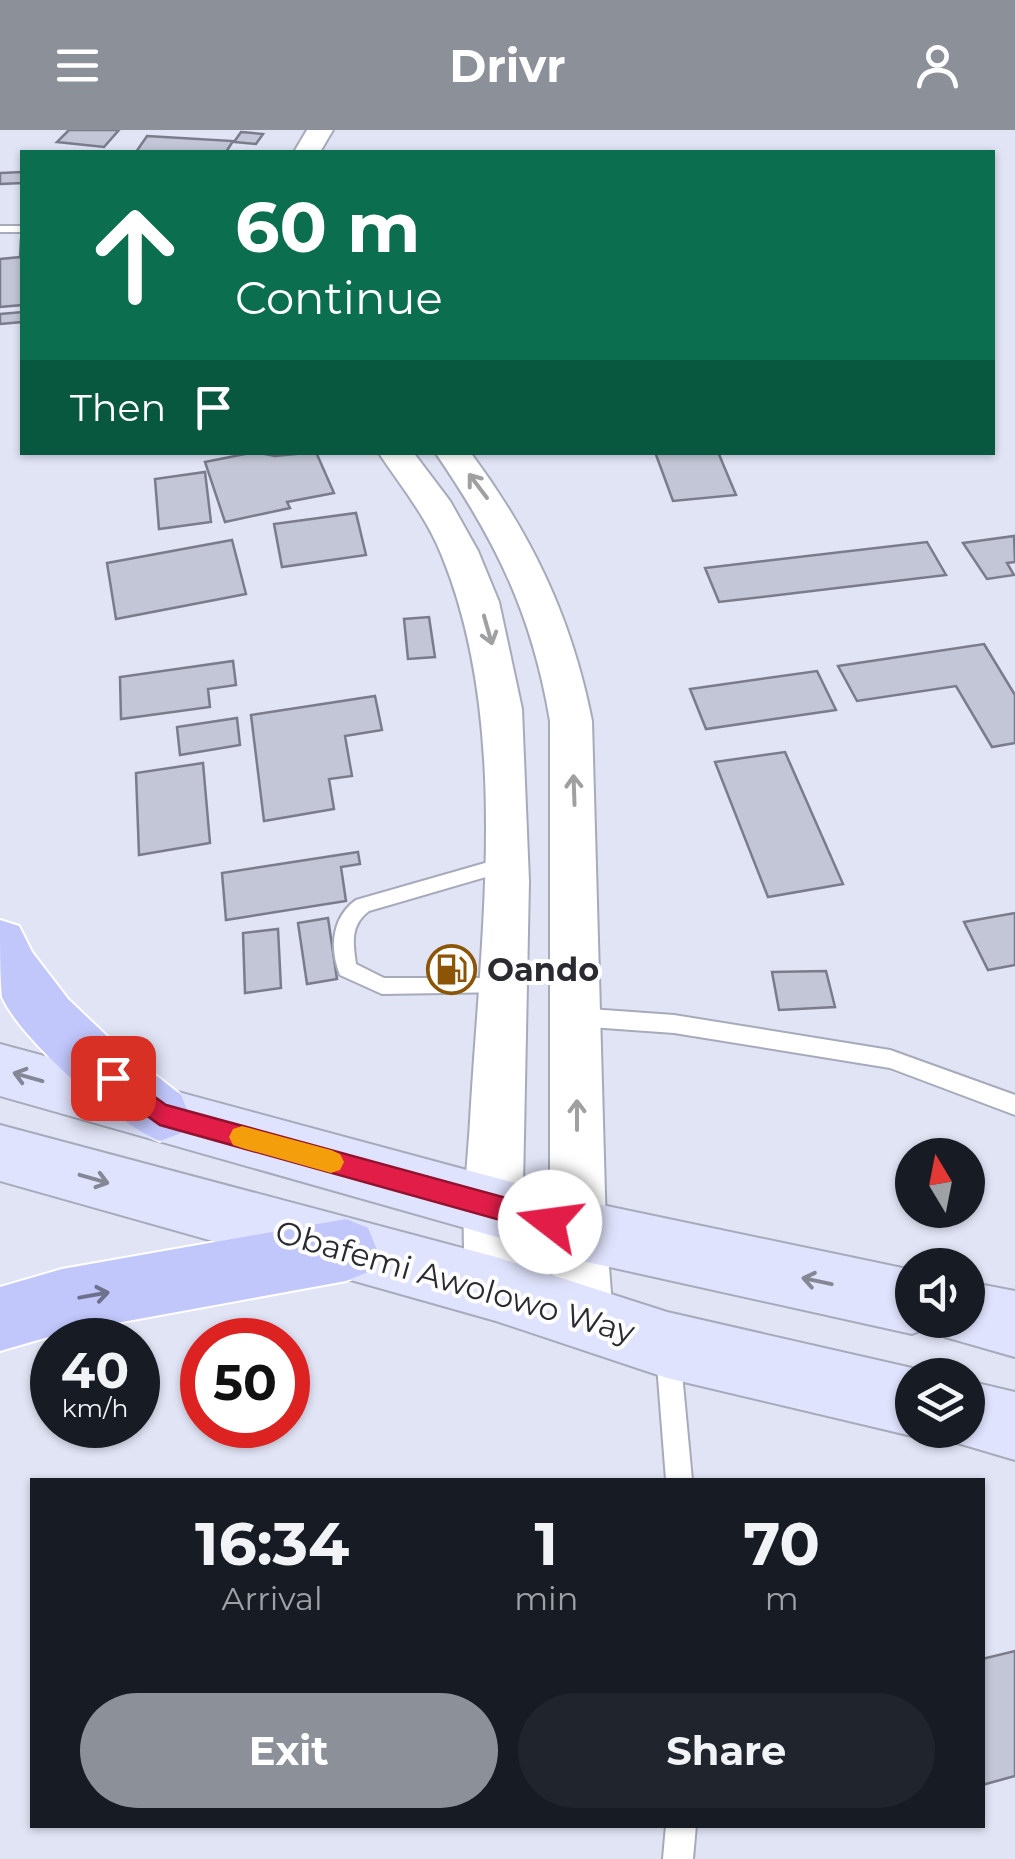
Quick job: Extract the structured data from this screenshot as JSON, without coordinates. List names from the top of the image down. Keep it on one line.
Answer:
{"streets":{"main road":["Obafemi Awolowo Way"]},"places":{"fuel station":["Oando"]},"north":"top","page":{"header":"Drivr","turn":["60 m","Continue"],"then":"Then","speed":"40 km/h","limit":"50","eta":["16:34","Arrival","1","min","70","m"],"buttons":["Exit","Share"]}}
